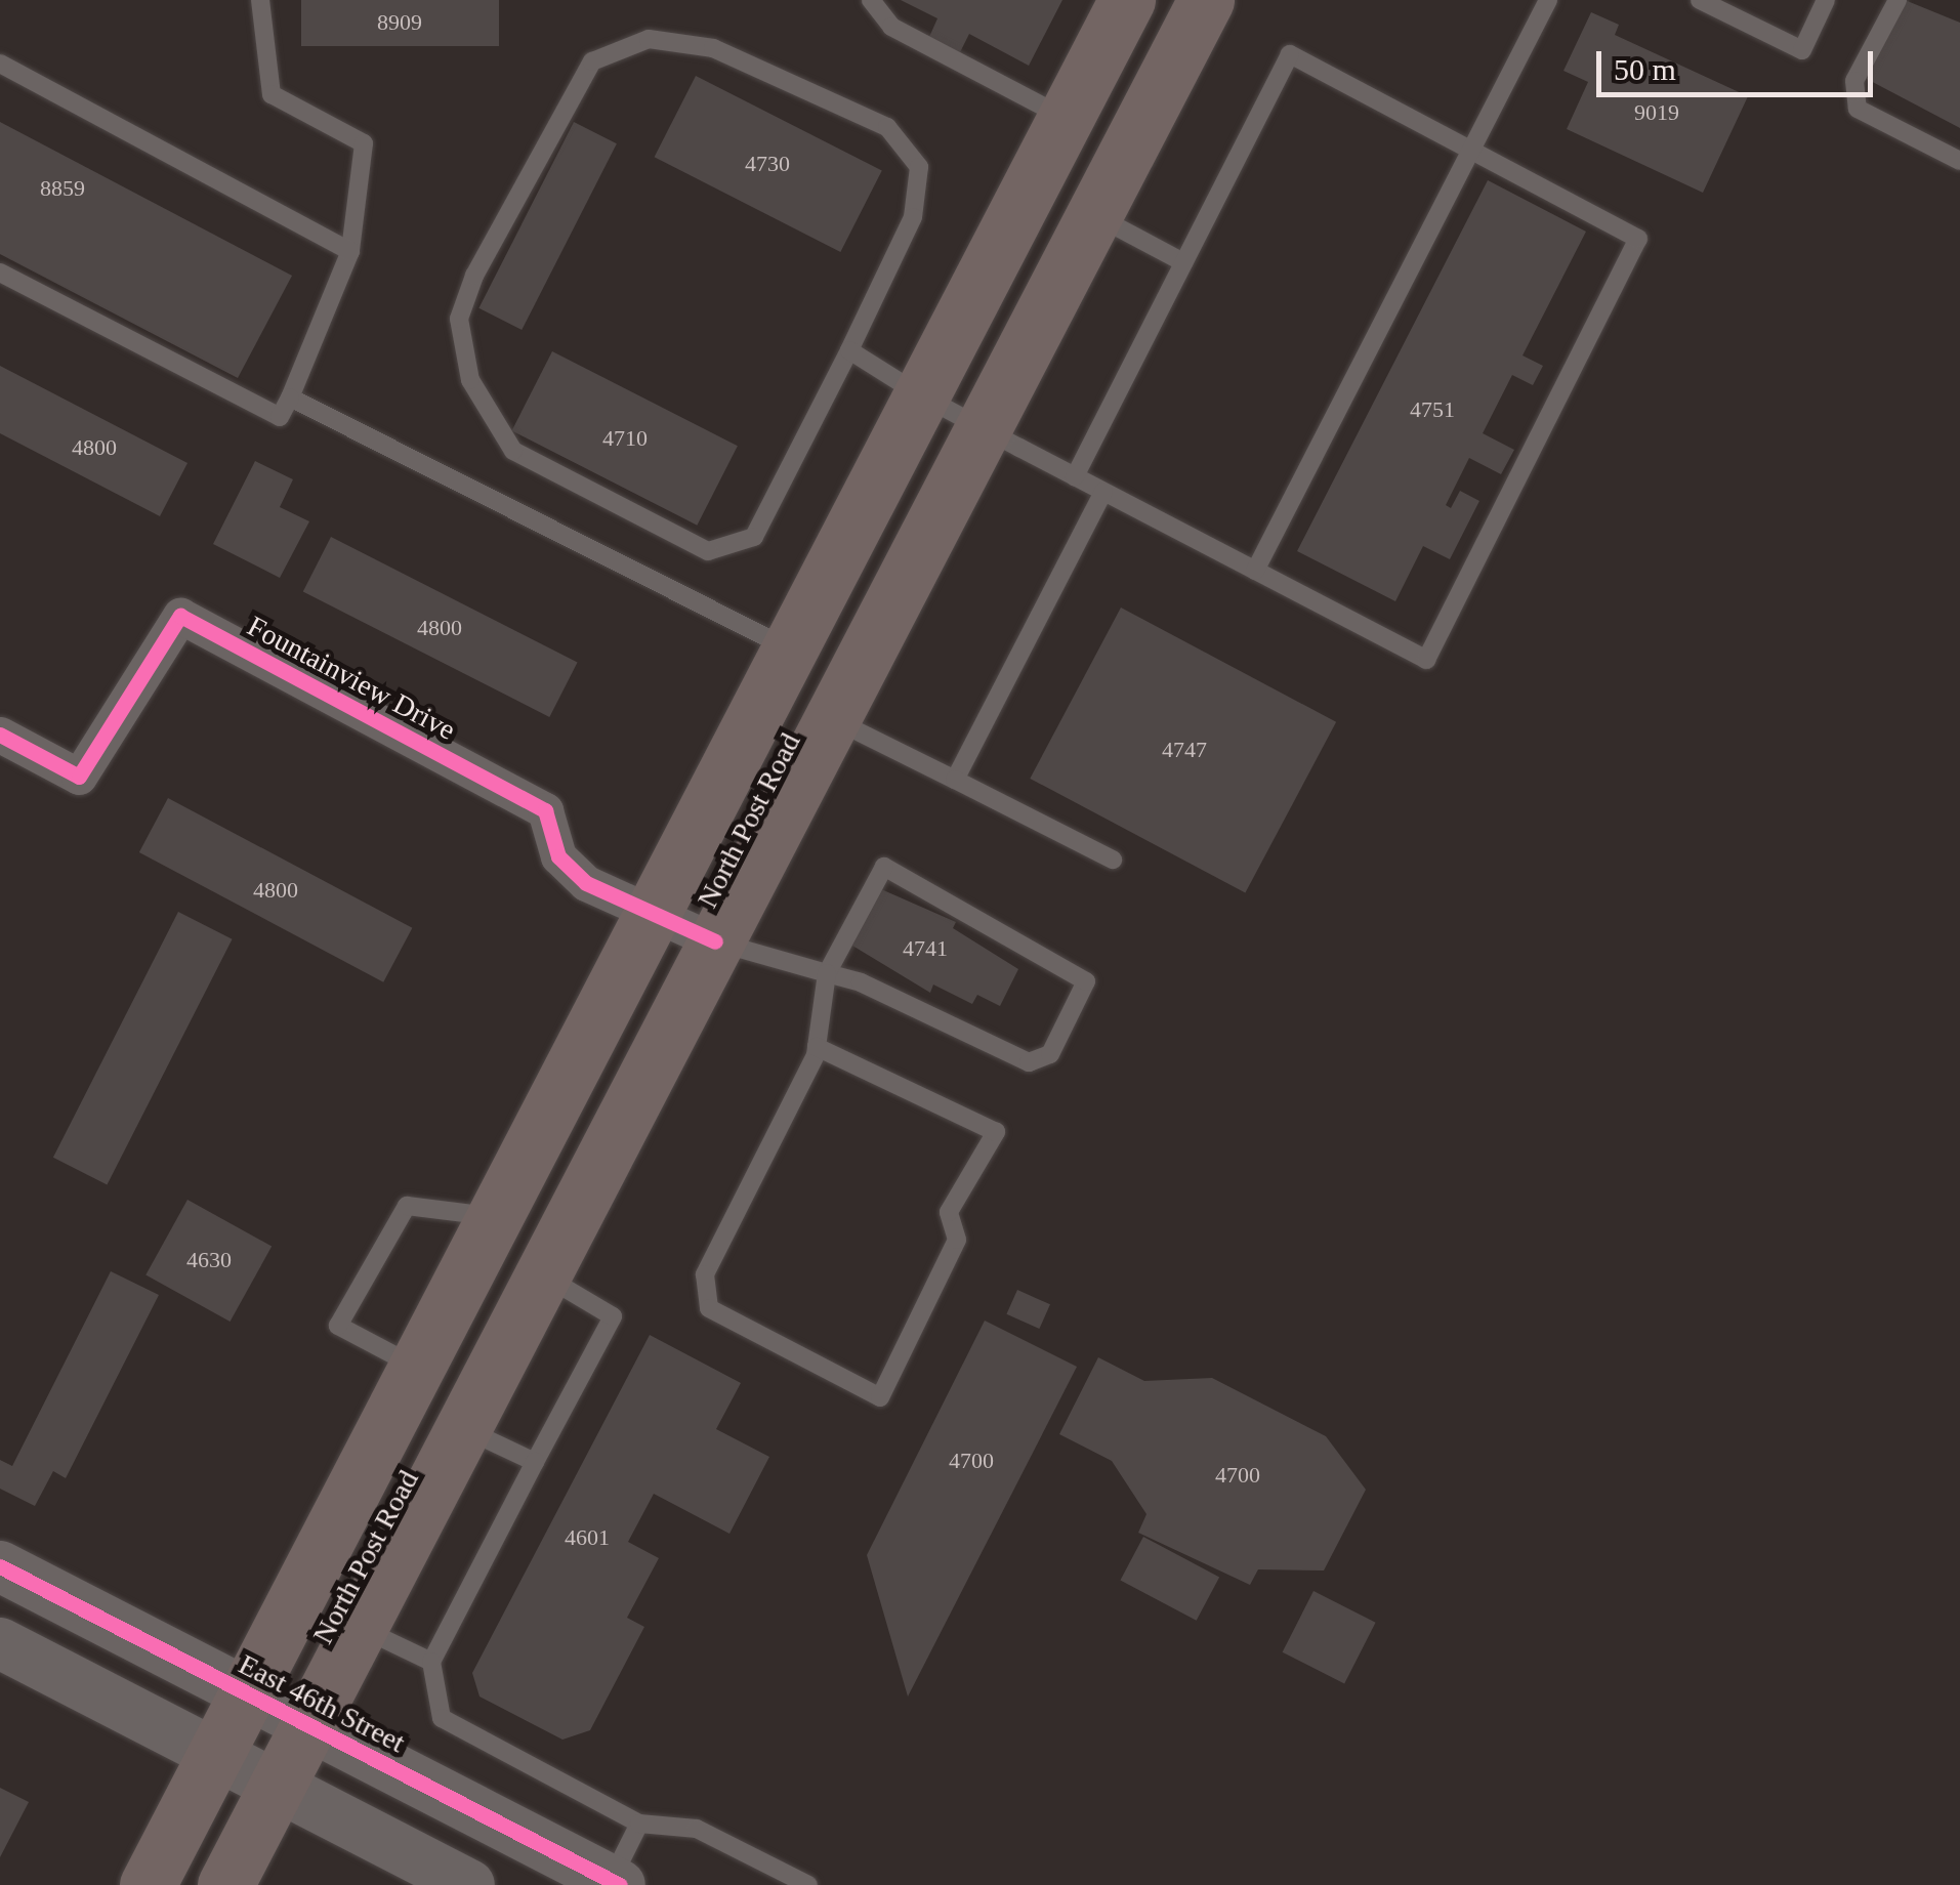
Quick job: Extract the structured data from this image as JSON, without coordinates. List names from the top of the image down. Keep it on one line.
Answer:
{"streets":{"main road":["North Post Road"],"street":["Fountainview Drive","East 46th Street"]},"crossings":[["Fountainview Drive","North Post Road"],["North Post Road","East 46th Street"]],"house_numbers":["8909","9019","4730","8859","4751","4710","4800","4800","4747","4800","4741","4630","4700","4700","4601"],"scale_bar":"50 m"}
